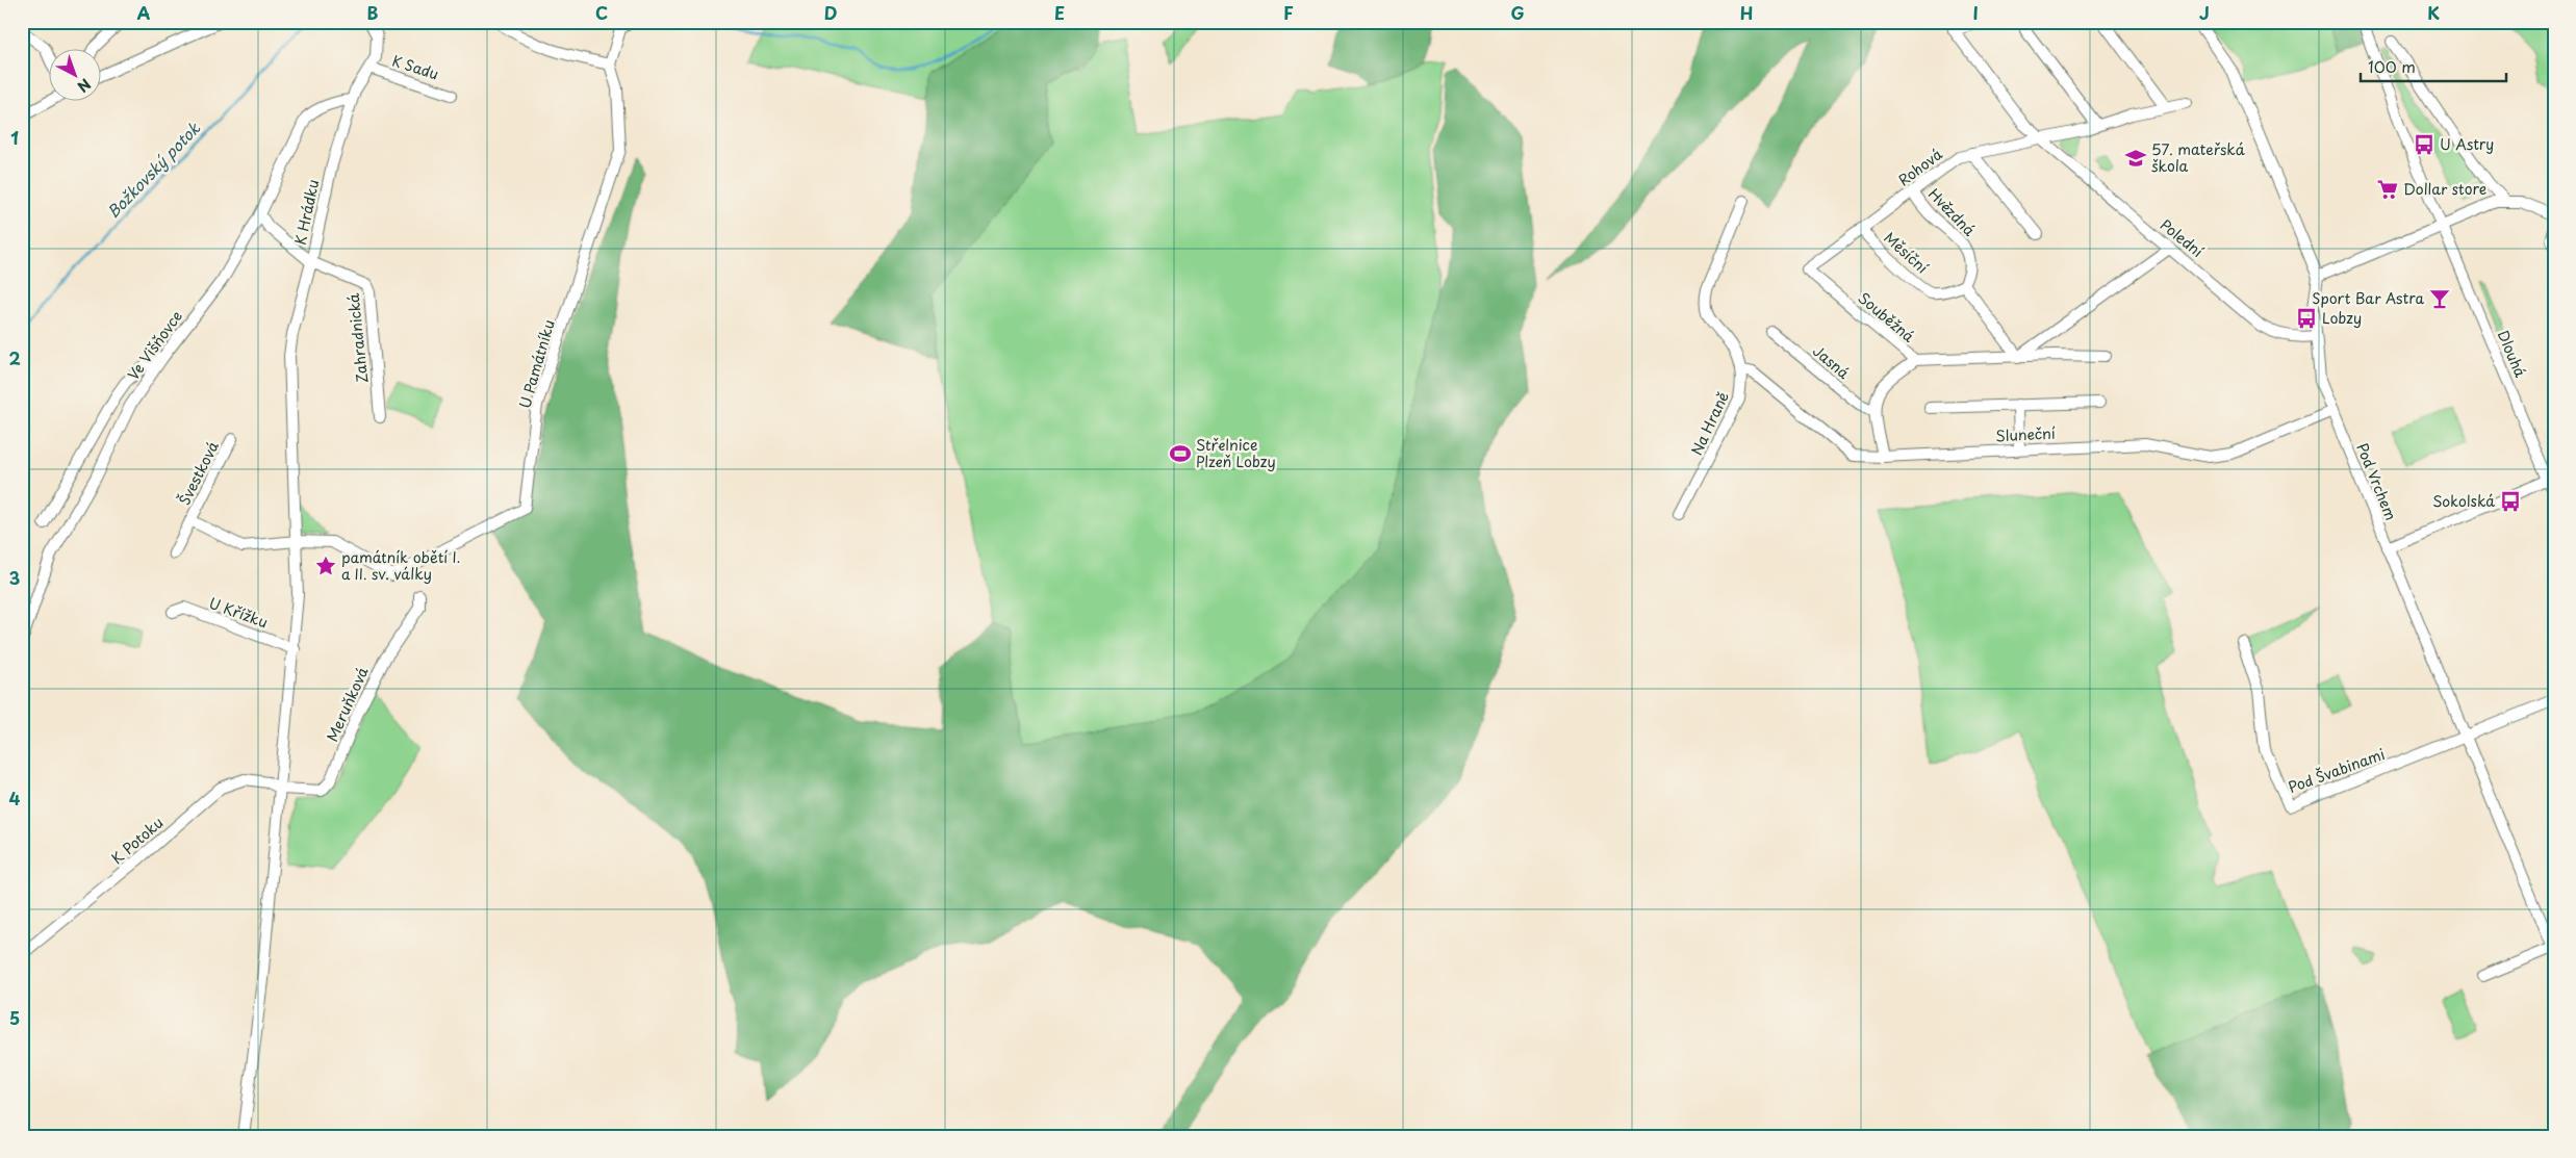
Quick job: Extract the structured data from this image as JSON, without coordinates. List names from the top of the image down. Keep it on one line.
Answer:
{"streets":{"street":["K Sadu","Rohová","K Hrádku","Hvězdná","Polední","Měsíční","Souběžná","Zahradnická","Ve Višňovce","Dlouhá","Jasná","U Památníku","Na Hraně","Sluneční","Švestková","Pod Vrchem","U Křížku","Meruňková","Pod Švabinami","K Potoku"]},"crossings":[["K Sadu","K Hrádku"],["Rohová","Hvězdná"],["Rohová","Polední"],["Rohová","Měsíční"],["Rohová","Souběžná"],["K Hrádku","Zahradnická"],["K Hrádku","Ve Višňovce"],["Hvězdná","Měsíční"],["Polední","Souběžná"],["Polední","Pod Vrchem"],["U Památníku","Švestková"],["Na Hraně","Sluneční"],["Sluneční","Pod Vrchem"],["Pod Vrchem","Pod Švabinami"],["Meruňková","K Potoku"]],"water":["Božkovský potok"],"places":{"bus stop":["U Astry","Lobzy","Sokolská"],"school or university":["57. mateřská škola"],"supermarket":["Dollar store"],"bar":["Sport Bar Astra"],"sports":["Střelnice Plzeň Lobzy"],"place":["památník obětí I. a II. sv. války"]},"scale_bar":"100 m","north":"bottom right","grid":{"columns":["A","B","C","D","E","F","G","H","I","J","K"],"rows":["1","2","3","4","5"]}}
